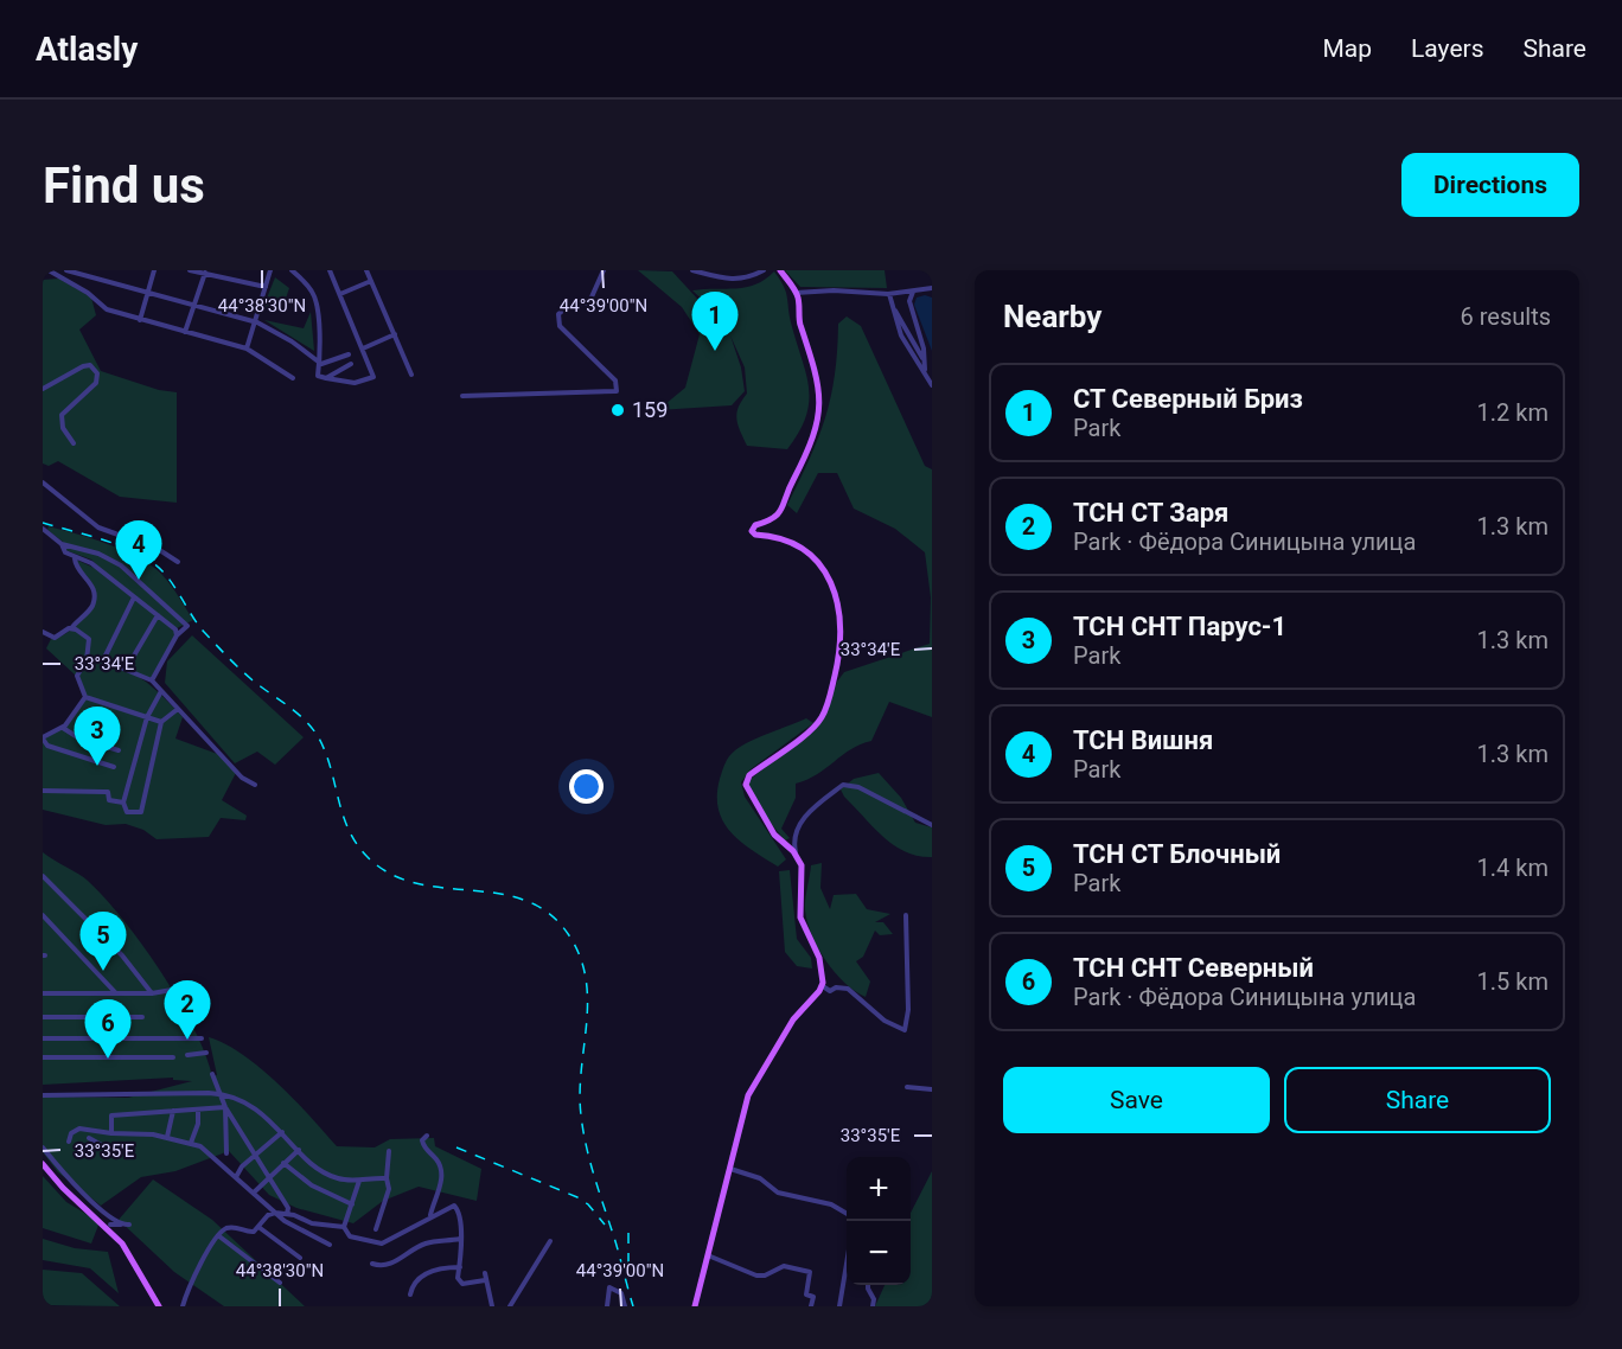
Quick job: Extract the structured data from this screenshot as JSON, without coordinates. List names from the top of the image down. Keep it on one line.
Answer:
{"places":["159"],"page":{"header":"Atlasly","nav":["Map","Layers","Share"],"buttons":["Directions",["Save","Share"]],"title":"Find us","heading":["Nearby","6 results"],"pins":["1","4","3","5","2","6"],"list":[{"mark":"1","name":"СТ Северный Бриз","note":"Park","value":"1.2 km"},{"mark":"2","name":"ТСН СТ Заря","note":"Park · Фёдора Синицына улица","value":"1.3 km"},{"mark":"3","name":"ТСН СНТ Парус-1","note":"Park","value":"1.3 km"},{"mark":"4","name":"ТСН Вишня","note":"Park","value":"1.3 km"},{"mark":"5","name":"ТСН СТ Блочный","note":"Park","value":"1.4 km"},{"mark":"6","name":"ТСН СНТ Северный","note":"Park · Фёдора Синицына улица","value":"1.5 km"}],"map_buttons":["+","−"]},"coordinates":["44°38'30\"N","44°39'00\"N","33°34'E","33°35'E"]}
